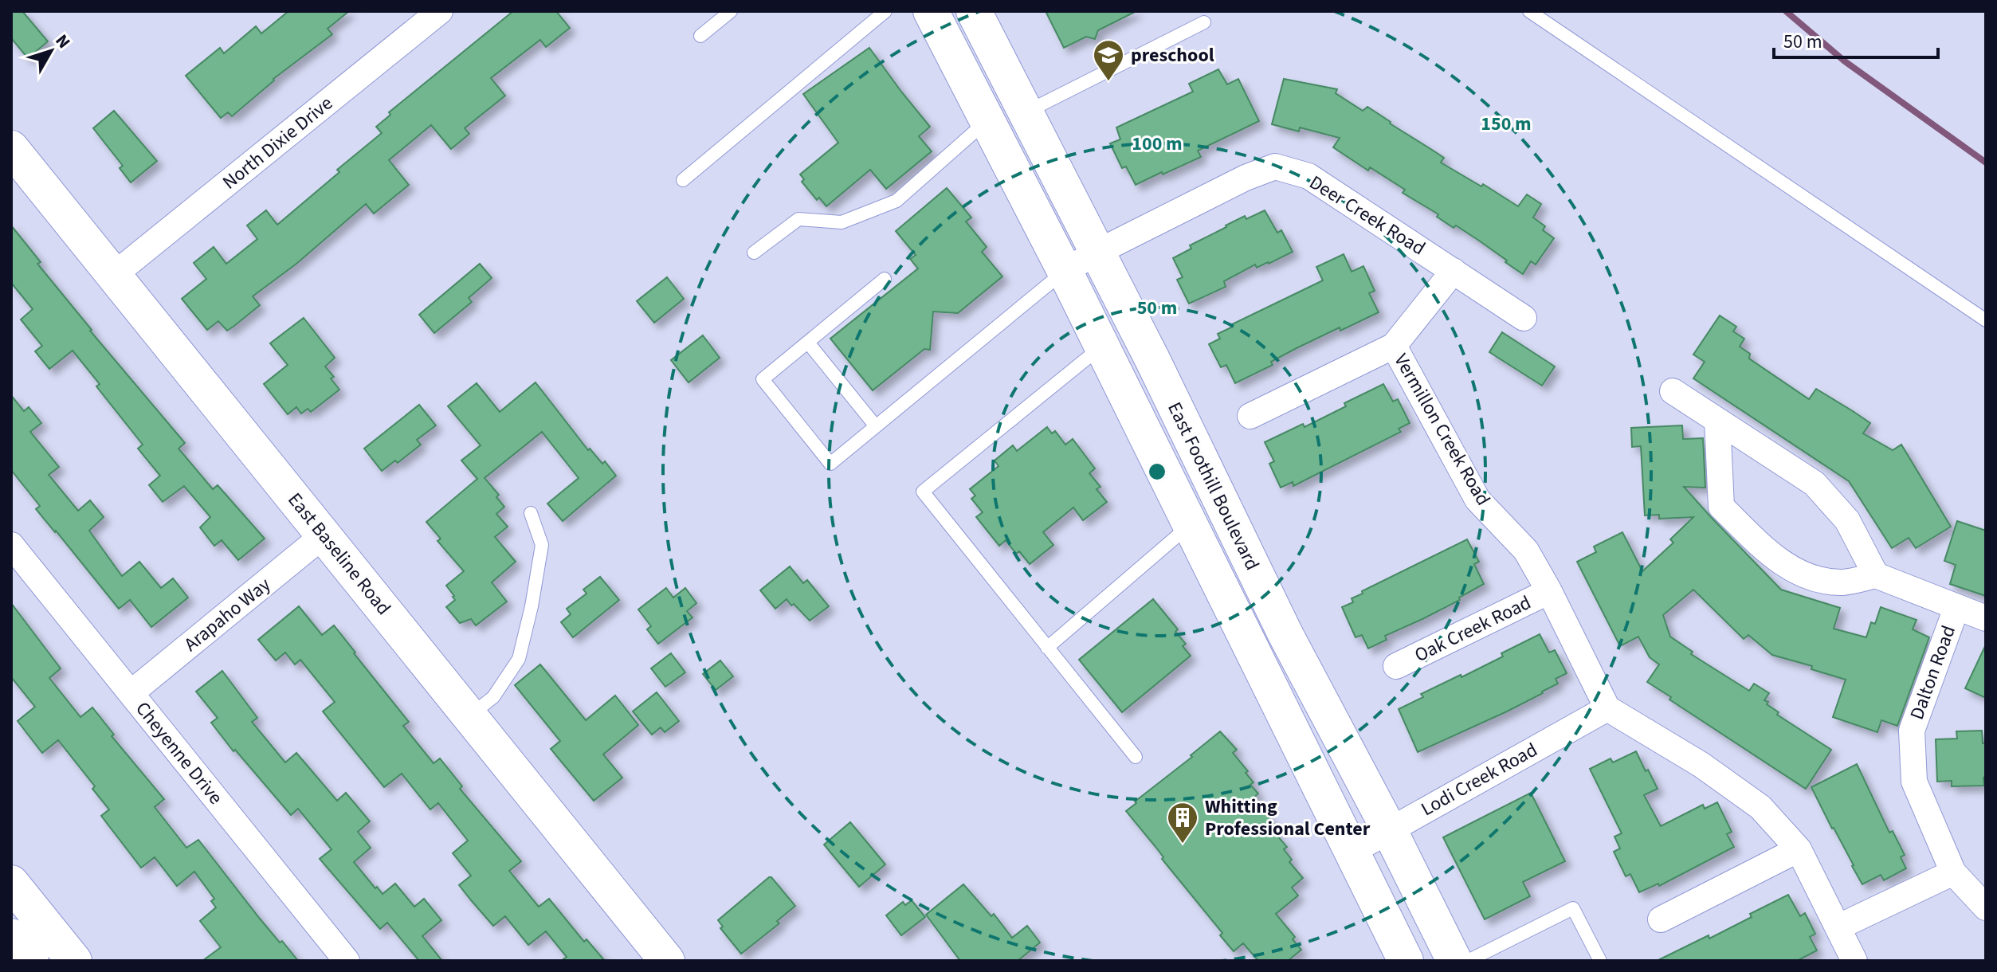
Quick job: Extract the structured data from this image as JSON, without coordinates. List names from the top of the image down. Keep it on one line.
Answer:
{"streets":{"main road":["East Foothill Boulevard","East Baseline Road"],"street":["North Dixie Drive","Deer Creek Road","Vermillon Creek Road","Arapaho Way","Oak Creek Road","Dalton Road","Cheyenne Drive","Lodi Creek Road"]},"crossings":[["North Dixie Drive","East Baseline Road"],["Deer Creek Road","Vermillon Creek Road"],["Deer Creek Road","East Foothill Boulevard"],["Vermillon Creek Road","Oak Creek Road"],["Vermillon Creek Road","Lodi Creek Road"],["East Foothill Boulevard","Lodi Creek Road"],["East Baseline Road","Arapaho Way"],["Arapaho Way","Cheyenne Drive"]],"places":{"school or university":["preschool"],"building":["Whitting Professional Center"]},"scale_bar":"50 m","north":"top right","rings":["150 m","100 m","50 m"]}
